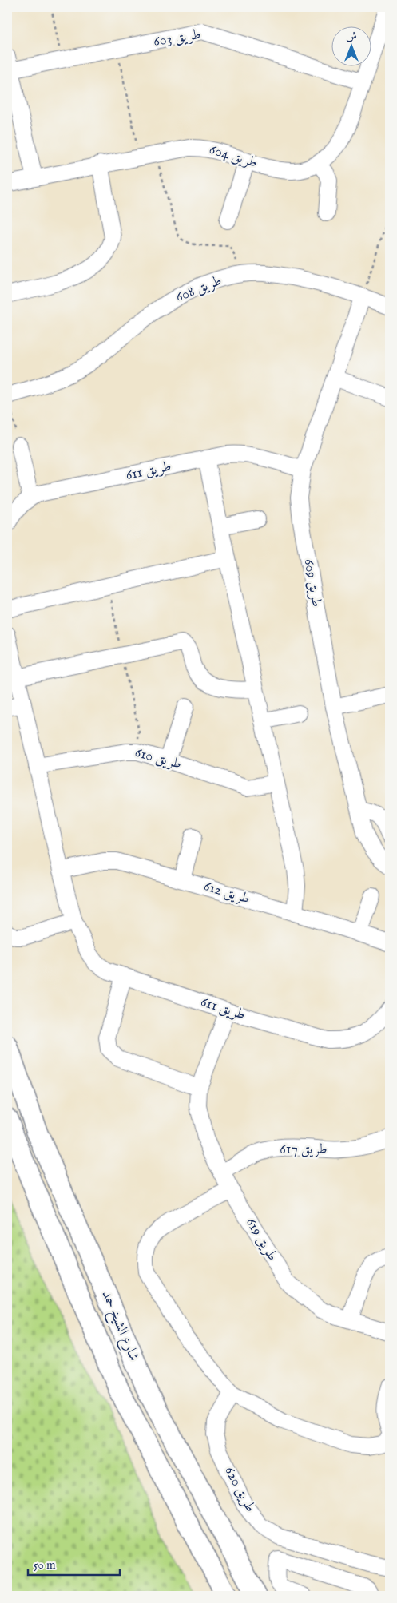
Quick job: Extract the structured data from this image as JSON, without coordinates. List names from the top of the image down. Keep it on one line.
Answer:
{"streets":{"main road":["شارع الشيخ حمد"],"street":["طريق 603","طريق 604","طريق 608","طريق 611","طريق 609","طريق 610","طريق 612","طريق 617","طريق 619","طريق 620"]},"crossings":[["طريق 603","طريق 604"],["طريق 608","طريق 609"],["طريق 611","طريق 609"],["طريق 611","طريق 610"],["طريق 611","طريق 612"],["طريق 611","طريق 619"],["طريق 617","طريق 619"]],"scale_bar":"50 m","north":"top"}
